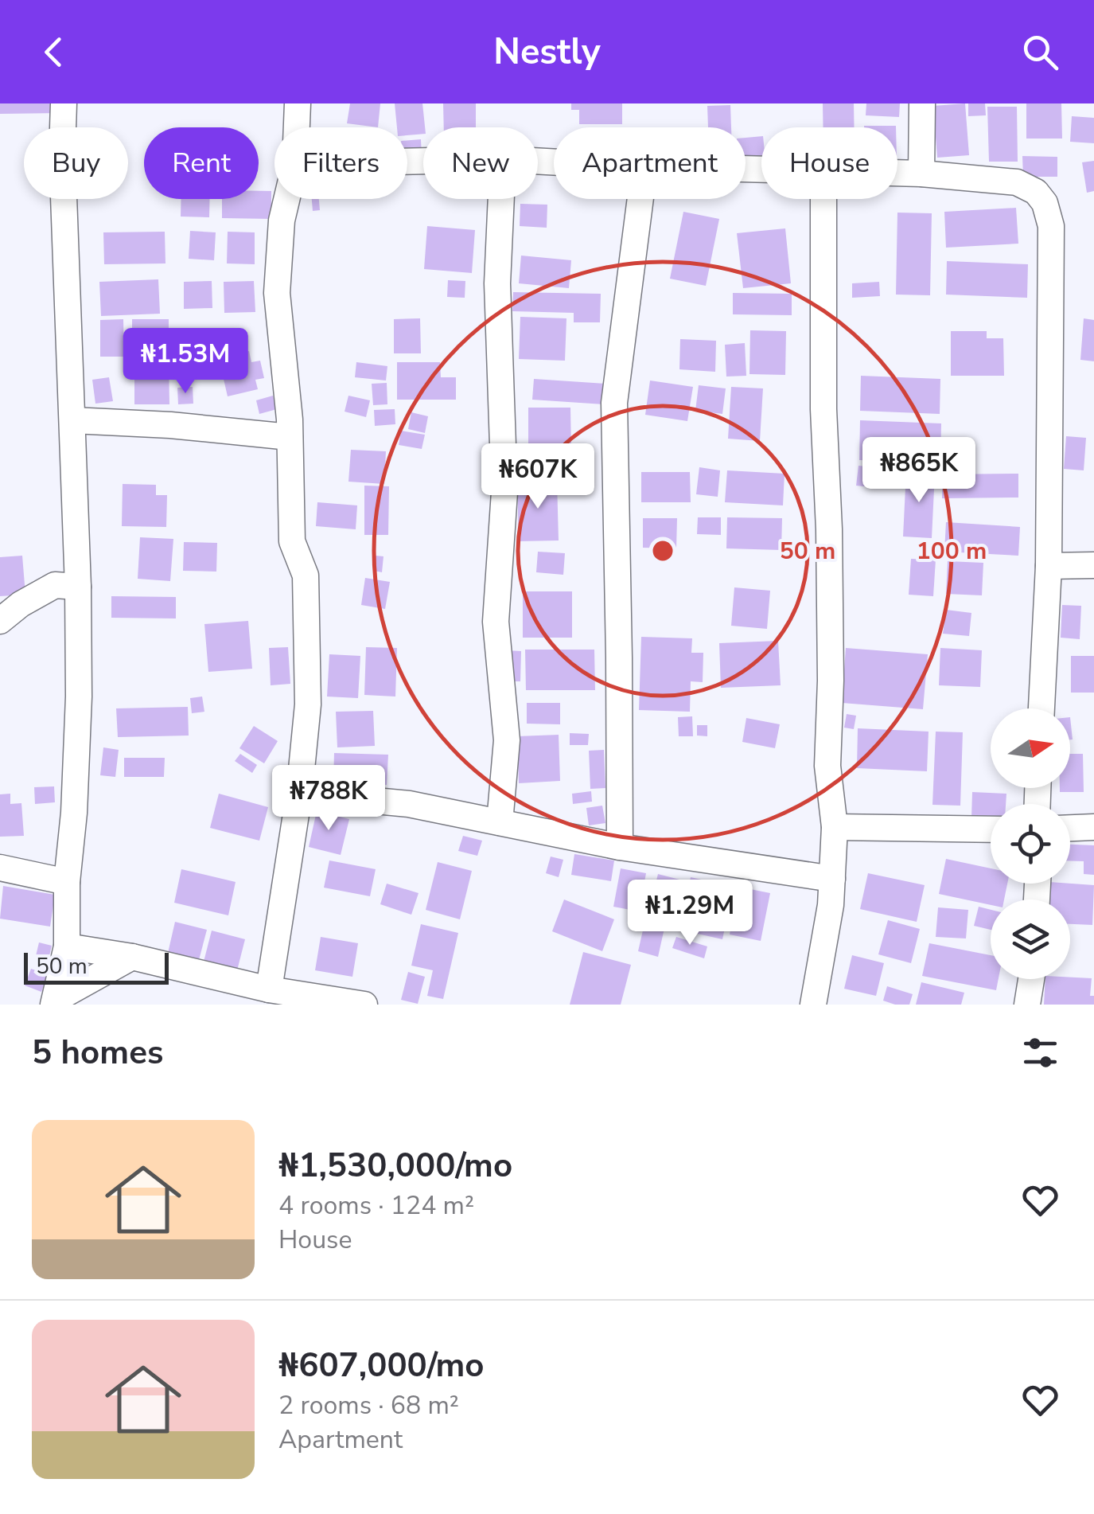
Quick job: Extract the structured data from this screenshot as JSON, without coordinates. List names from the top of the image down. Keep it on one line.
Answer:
{"scale_bar":"50 m","north":"right","page":{"header":"Nestly","chip":["Buy","Rent","Filters","New","Apartment","House"],"price":["₦1.53M","₦865K","₦607K","₦788K","₦1.29M"],"scale":"50 m","heading":"5 homes","list":[{"name":"₦1,530,000/mo","note":"4 rooms · 124 m² · House"},{"name":"₦607,000/mo","note":"2 rooms · 68 m² · Apartment"}]},"rings":["50 m","100 m"]}
